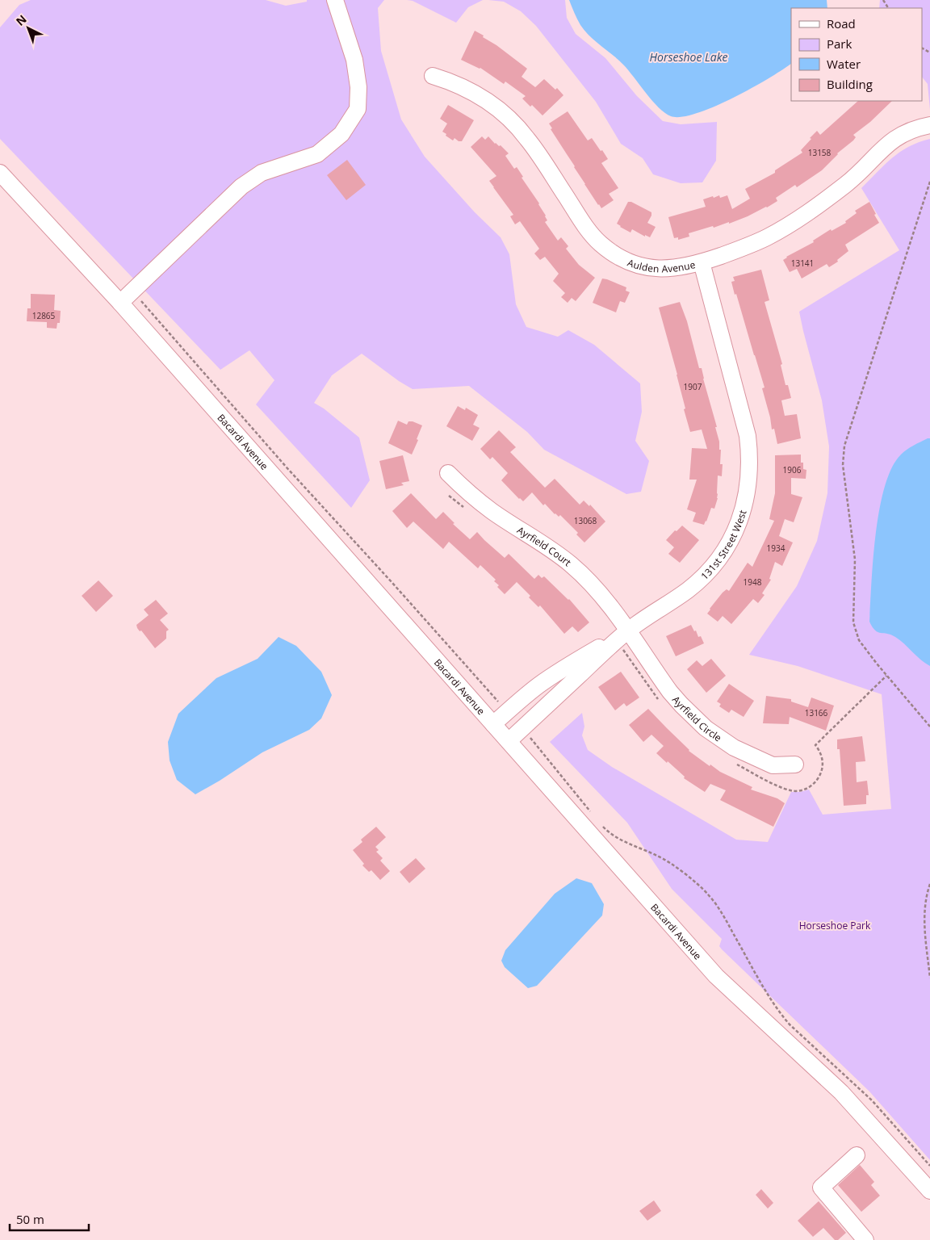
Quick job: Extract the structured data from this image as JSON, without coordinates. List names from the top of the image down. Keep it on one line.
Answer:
{"streets":{"street":["Aulden Avenue","Bacardi Avenue","131st Street West","Ayrfield Court","Ayrfield Circle"]},"crossings":[["Aulden Avenue","131st Street West"],["Bacardi Avenue","131st Street West"],["131st Street West","Ayrfield Court"],["131st Street West","Ayrfield Circle"],["Ayrfield Court","Ayrfield Circle"]],"water":["Horseshoe Lake"],"parks":["Horseshoe Park"],"house_numbers":["13158","13141","12865","1907","1906","13068","1934","1948","13166"],"legend":["Road","Park","Water","Building"],"scale_bar":"50 m","north":"top left"}
